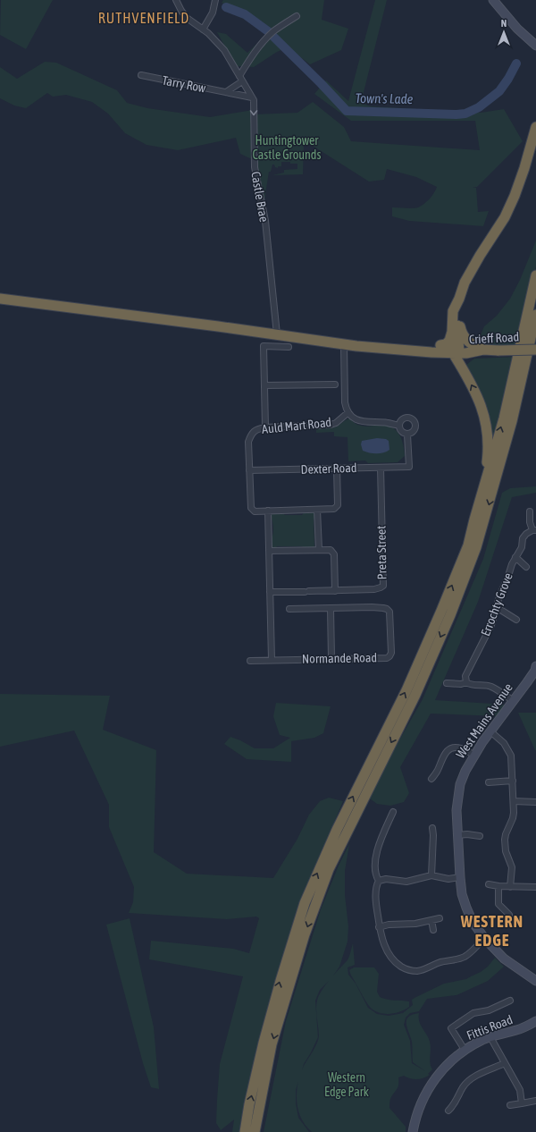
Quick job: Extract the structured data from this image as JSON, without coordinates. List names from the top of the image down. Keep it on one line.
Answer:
{"streets":{"highway":["Crieff Road"],"street":["Tarry Row","Castle Brae","Auld Mart Road","Dexter Road","Preta Street","Errochty Grove","Normande Road","West Mains Avenue","Fittis Road"]},"crossings":[["Tarry Row","Castle Brae"],["Auld Mart Road","Dexter Road"],["Dexter Road","Preta Street"]],"one_way":["Castle Brae"],"districts":["RUTHVENFIELD","WESTERN EDGE"],"water":["Town's Lade"],"parks":["Huntingtower Castle Grounds","Western Edge Park"],"north":"top"}
